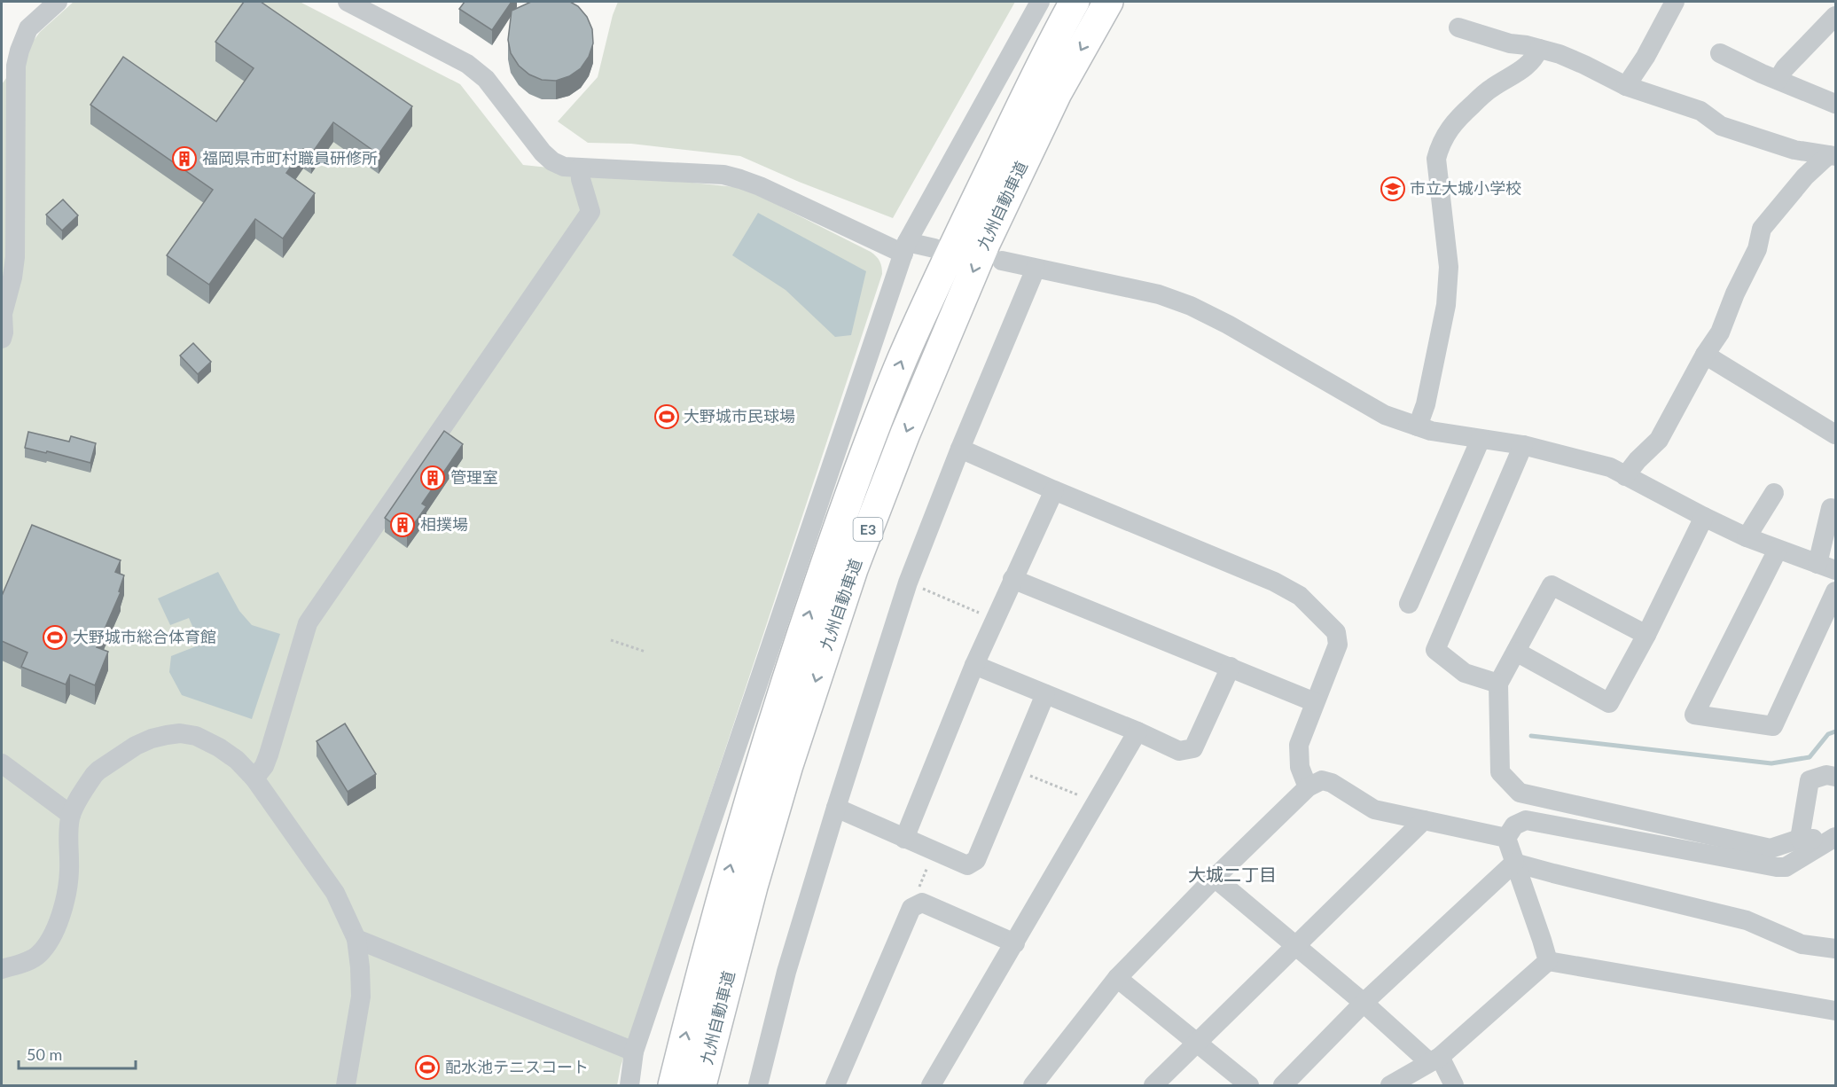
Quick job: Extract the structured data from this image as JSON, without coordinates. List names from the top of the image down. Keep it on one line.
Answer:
{"streets":{"highway":["九州自動車道","E3"]},"districts":["大城二丁目"],"places":{"building":["福岡県市町村職員研修所","管理室","相撲場"],"school or university":["市立大城小学校"],"sports":["大野城市民球場","大野城市総合体育館","配水池テニスコート"]},"scale_bar":"50 m"}
